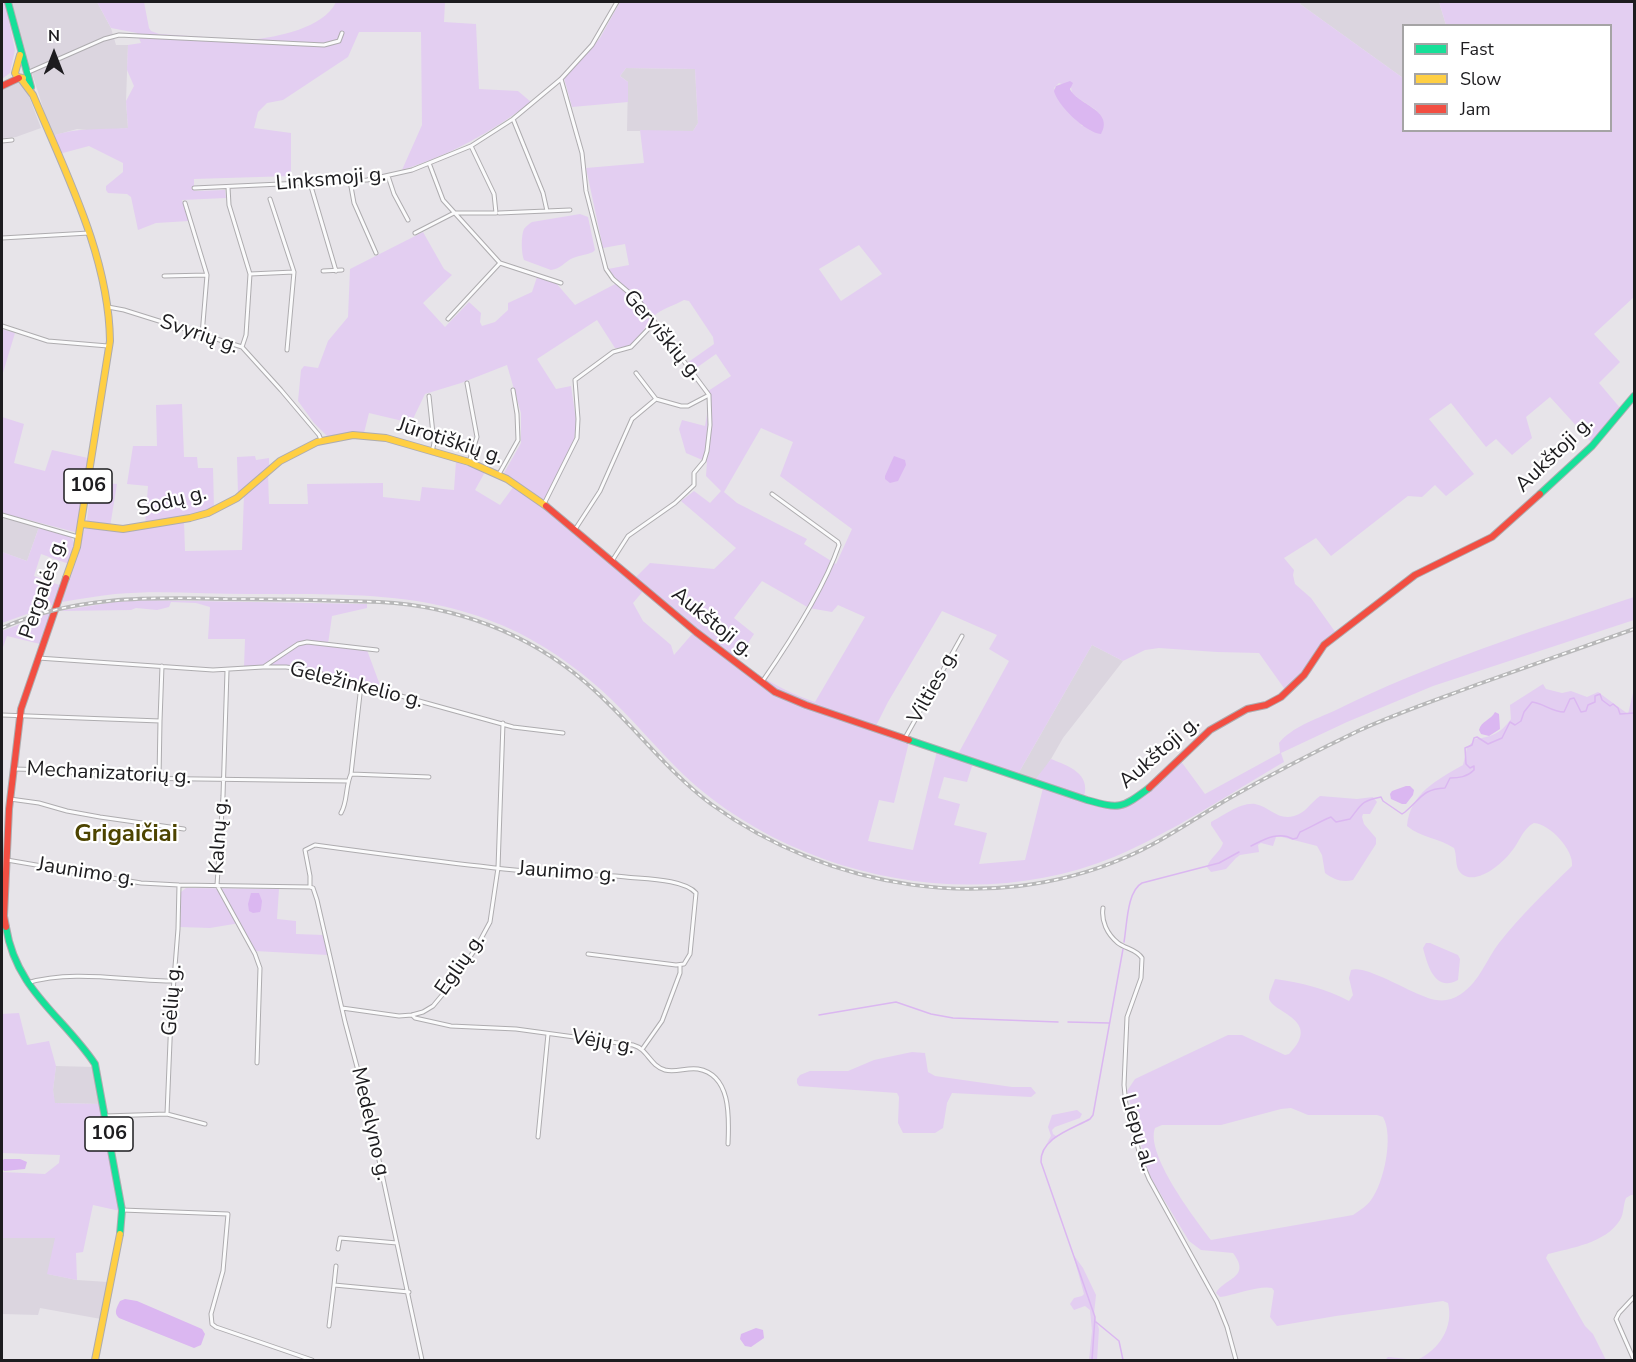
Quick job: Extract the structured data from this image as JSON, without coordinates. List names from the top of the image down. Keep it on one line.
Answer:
{"streets":{"street":["Linksmoji g.","Svyrių g.","Gerviškių g.","Jūrotiškių g.","Aukštoji g.","106","Sodų g.","Pergalės g.","Geležinkelio g.","Vilties g.","Mechanizatorių g.","Kalnų g.","Jaunimo g.","Eglių g.","Gėlių g.","Vėjų g.","Medelyno g.","Liepų al."]},"crossings":[["Linksmoji g.","Gerviškių g."],["Svyrių g.","Jūrotiškių g."],["Svyrių g.","Sodų g."],["Svyrių g.","Pergalės g."],["Gerviškių g.","Jūrotiškių g."],["Gerviškių g.","Aukštoji g."],["Jūrotiškių g.","Aukštoji g."],["Jūrotiškių g.","Sodų g."],["Aukštoji g.","Vilties g."],["Sodų g.","Pergalės g."],["Pergalės g.","Geležinkelio g."],["Pergalės g.","Mechanizatorių g."],["Pergalės g.","Jaunimo g."],["Geležinkelio g.","Kalnų g."],["Geležinkelio g.","Eglių g."],["Mechanizatorių g.","Kalnų g."],["Kalnų g.","Jaunimo g."],["Jaunimo g.","Eglių g."],["Jaunimo g.","Gėlių g."],["Jaunimo g.","Medelyno g."],["Eglių g.","Vėjų g."]],"districts":["Grigaičiai"],"legend":["Fast","Slow","Jam"],"north":"top"}
